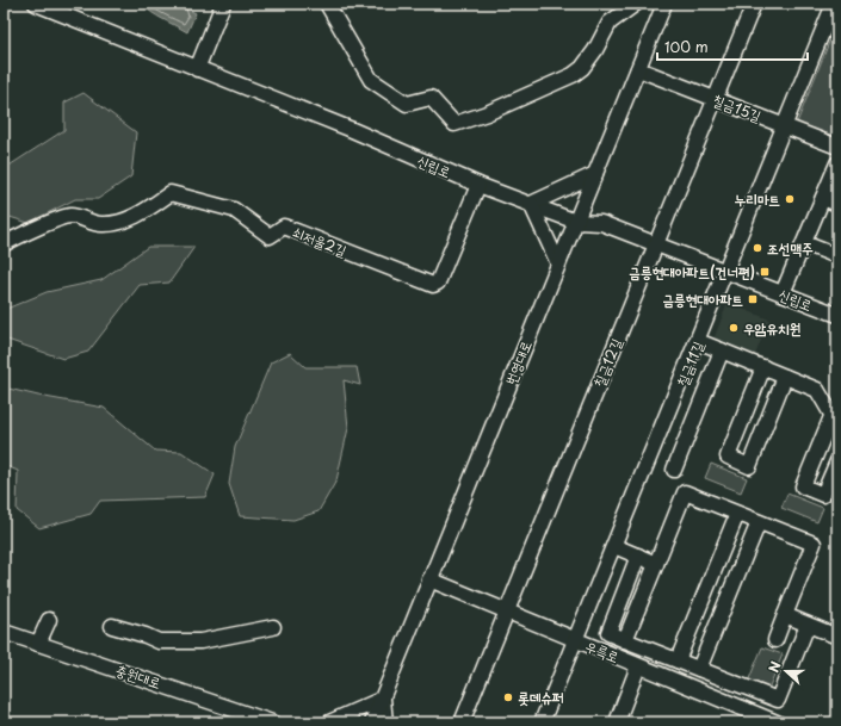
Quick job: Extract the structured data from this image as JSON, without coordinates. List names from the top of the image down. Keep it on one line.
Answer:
{"streets":{"street":["칠금15길","신립로","쇠저울2길","번영대로","칠금12길","칠금11길","우륵로","충원대로"]},"crossings":[["칠금15길","번영대로"],["칠금15길","칠금12길"],["칠금15길","칠금11길"],["신립로","쇠저울2길"],["신립로","번영대로"],["신립로","칠금12길"],["신립로","칠금11길"],["번영대로","우륵로"],["칠금12길","우륵로"],["칠금11길","우륵로"]],"places":{"other":["누리마트","조선맥주","우암유치원","롯데슈퍼"],"transit":["금릉현대아파트(건너편)","금릉현대아파트"]},"scale_bar":"100 m","north":"left"}
